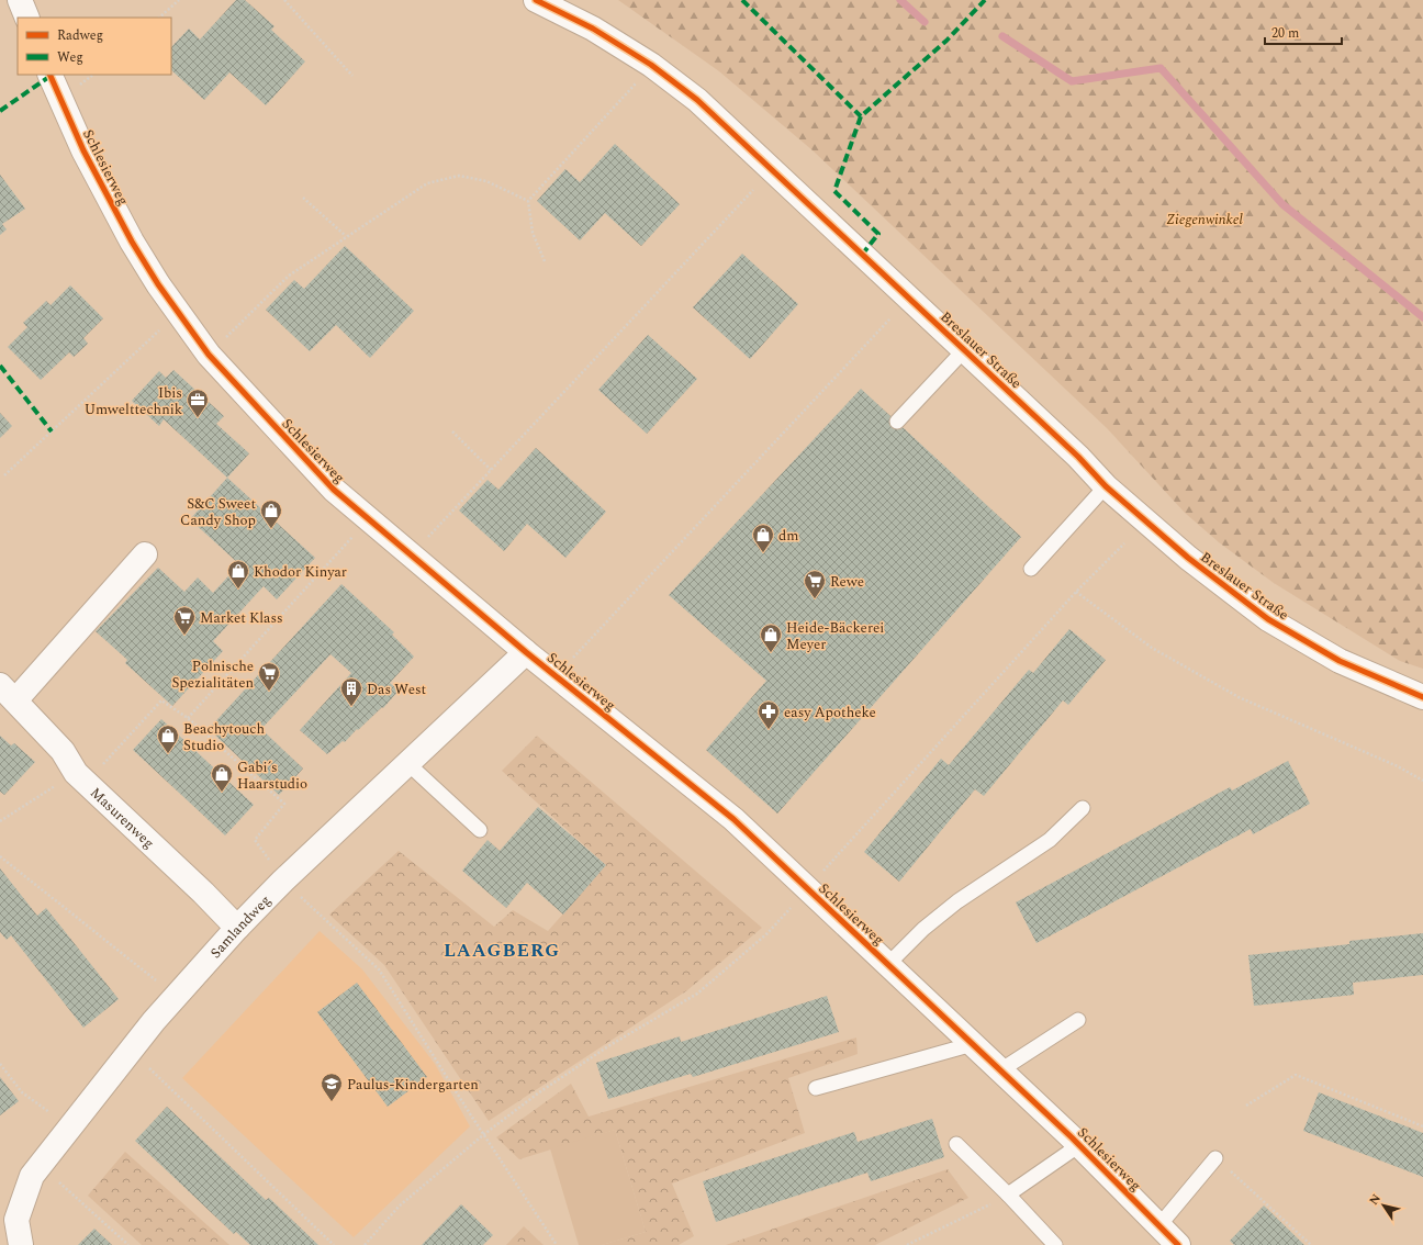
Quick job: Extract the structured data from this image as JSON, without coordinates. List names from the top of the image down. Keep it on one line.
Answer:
{"streets":{"street":["Schlesierweg","Breslauer Straße","Masurenweg","Samlandweg"]},"crossings":[["Schlesierweg","Samlandweg"],["Masurenweg","Samlandweg"]],"districts":["LAAGBERG"],"parks":["Ziegenwinkel"],"places":{"office":["Ibis Umwelttechnik"],"shop":["S&C Sweet Candy Shop","dm","Khodor Kinyar","Heide-Bäckerei Meyer","Beachytouch Studio","Gabi´s Haarstudio"],"supermarket":["Rewe","Market Klass","Polnische Spezialitäten"],"building":["Das West"],"pharmacy":["easy Apotheke"],"school or university":["Paulus-Kindergarten"]},"legend":["Radweg","Weg"],"scale_bar":"20 m","north":"top left"}
